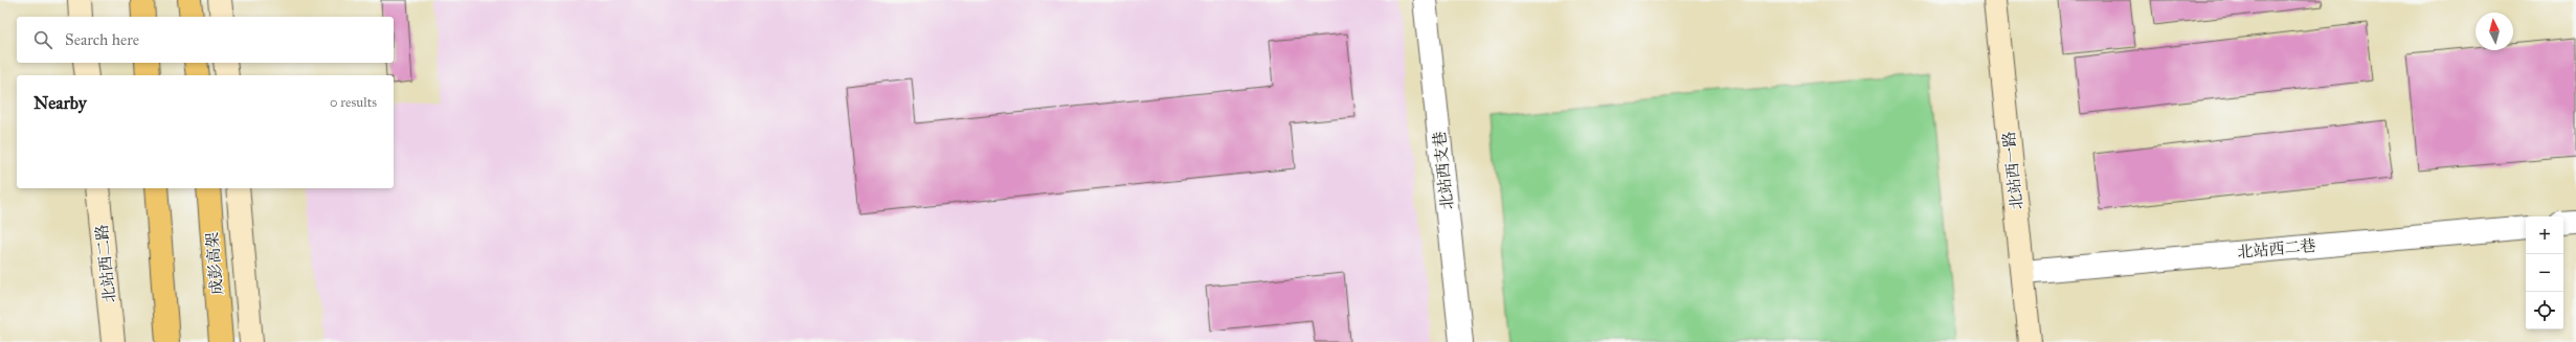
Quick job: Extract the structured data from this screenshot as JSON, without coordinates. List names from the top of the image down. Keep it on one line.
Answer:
{"streets":{"highway":["成彭高架"],"street":["北站西支巷","北站西一路","北站西二巷","北站西二路"]},"crossings":[["北站西一路","北站西二巷"]],"north":"top","page":{"search":"Search here","heading":["Nearby","0 results"],"map_buttons":["+","−"]}}
